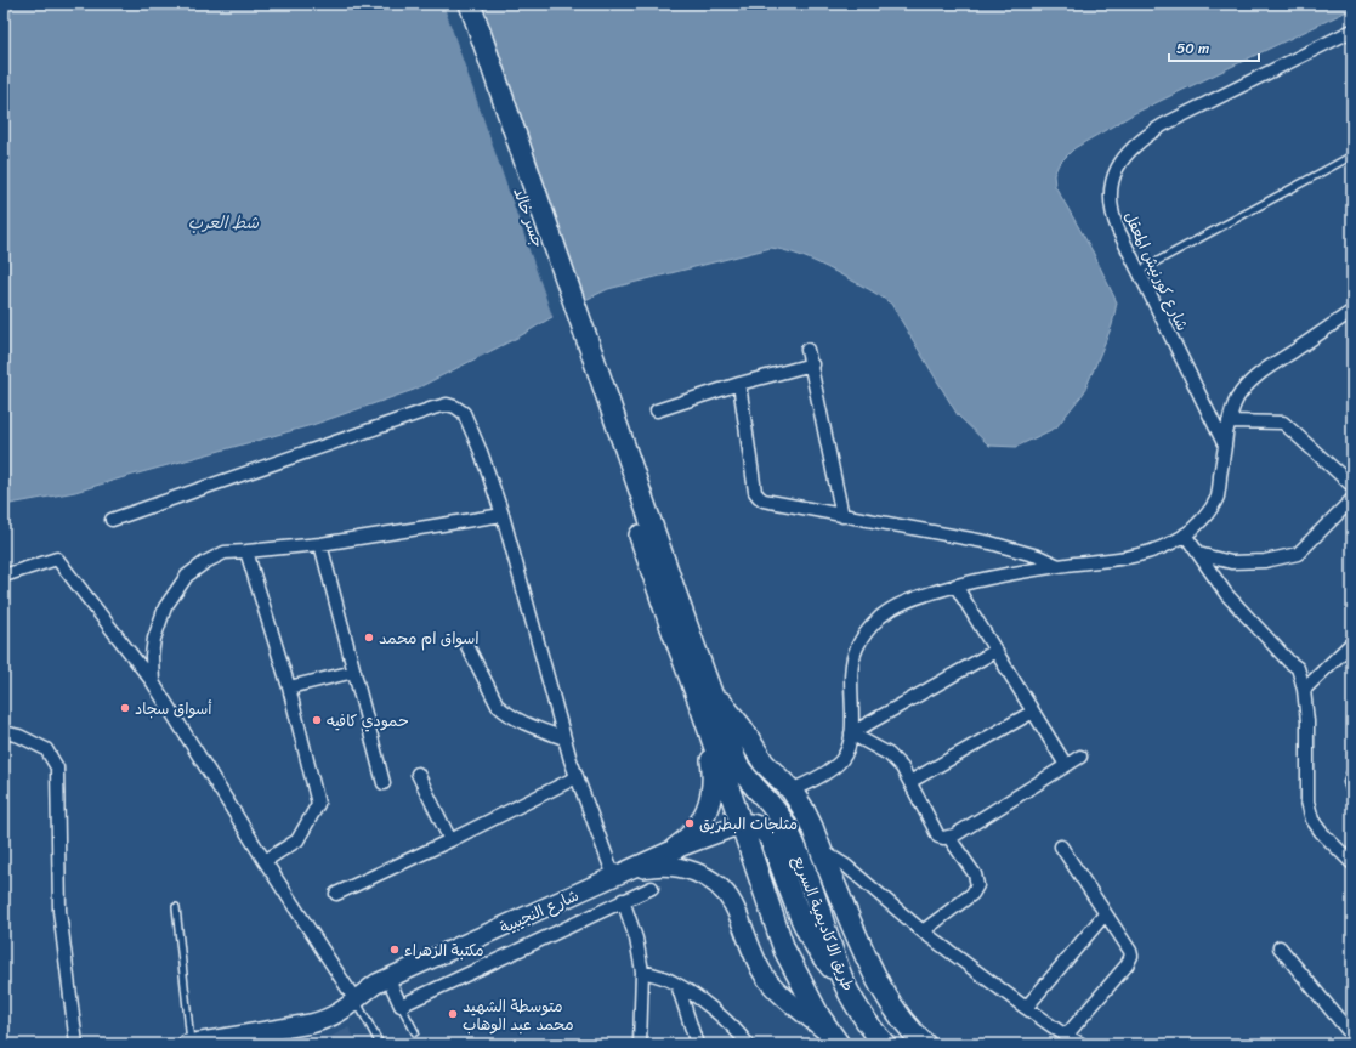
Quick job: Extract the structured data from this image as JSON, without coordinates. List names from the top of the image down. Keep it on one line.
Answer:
{"streets":{"highway":["جسر خالد","طريق الاكاديمية السريع"],"main road":["شارع النجيبية"],"street":["شارع كورنيش المعقل"]},"water":["شط العرب"],"places":["اسواق ام محمد","أسواق سجاد","حمودي كافيه","مثلجات البطريق","مكتبة الزهراء","متوسطة الشهيد محمد عبد الوهاب"],"scale_bar":"50 m"}
